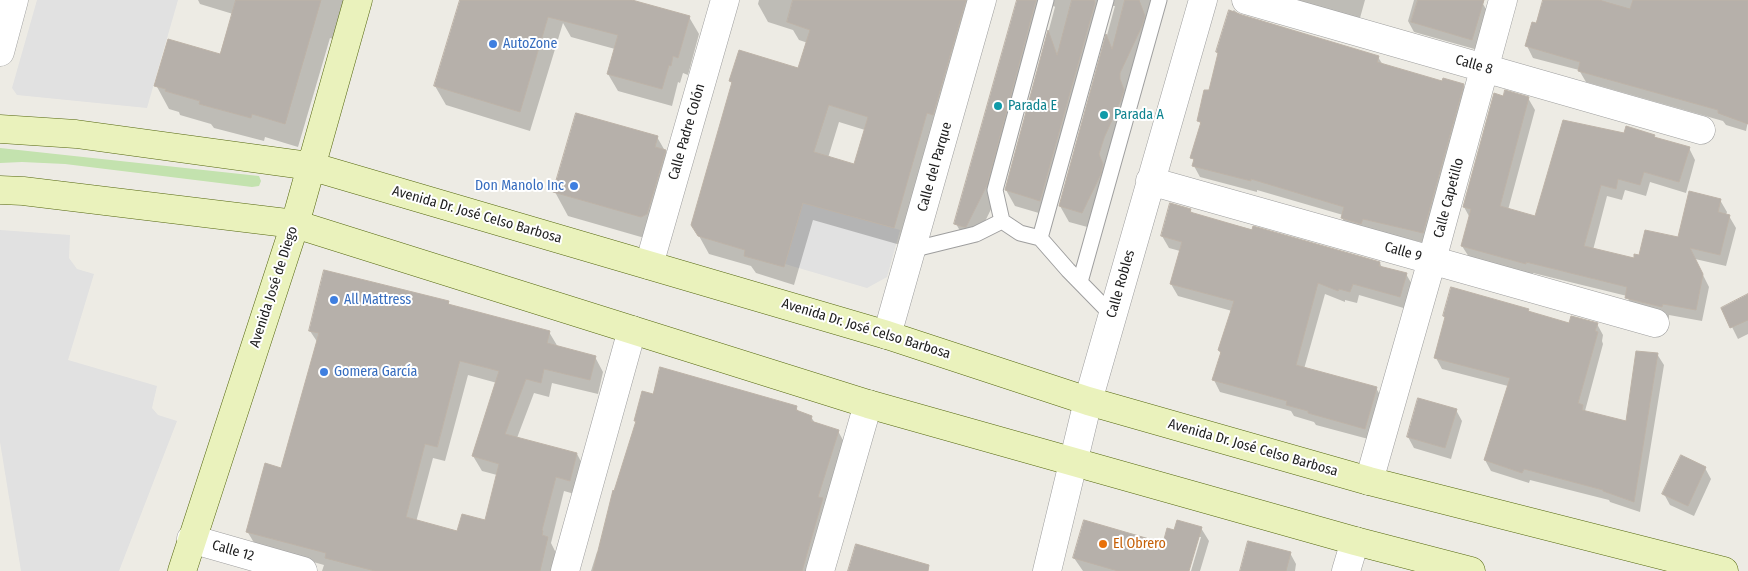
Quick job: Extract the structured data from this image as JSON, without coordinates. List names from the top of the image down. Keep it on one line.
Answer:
{"streets":{"main road":["Avenida Dr. José Celso Barbosa","Avenida José de Diego"],"street":["Calle 8","Calle Padre Colón","Calle del Parque","Calle Capetillo","Calle 9","Calle Robles","Calle 12"]},"crossings":[["Calle 8","Calle Capetillo"],["Calle Padre Colón","Avenida Dr. José Celso Barbosa"],["Calle del Parque","Avenida Dr. José Celso Barbosa"],["Calle Capetillo","Avenida Dr. José Celso Barbosa"],["Calle Capetillo","Calle 9"],["Avenida Dr. José Celso Barbosa","Calle Robles"],["Avenida Dr. José Celso Barbosa","Avenida José de Diego"],["Calle 9","Calle Robles"],["Avenida José de Diego","Calle 12"]],"places":["AutoZone","Parada E","Parada A","Don Manolo Inc","All Mattress","Gomera García","El Obrero"]}
